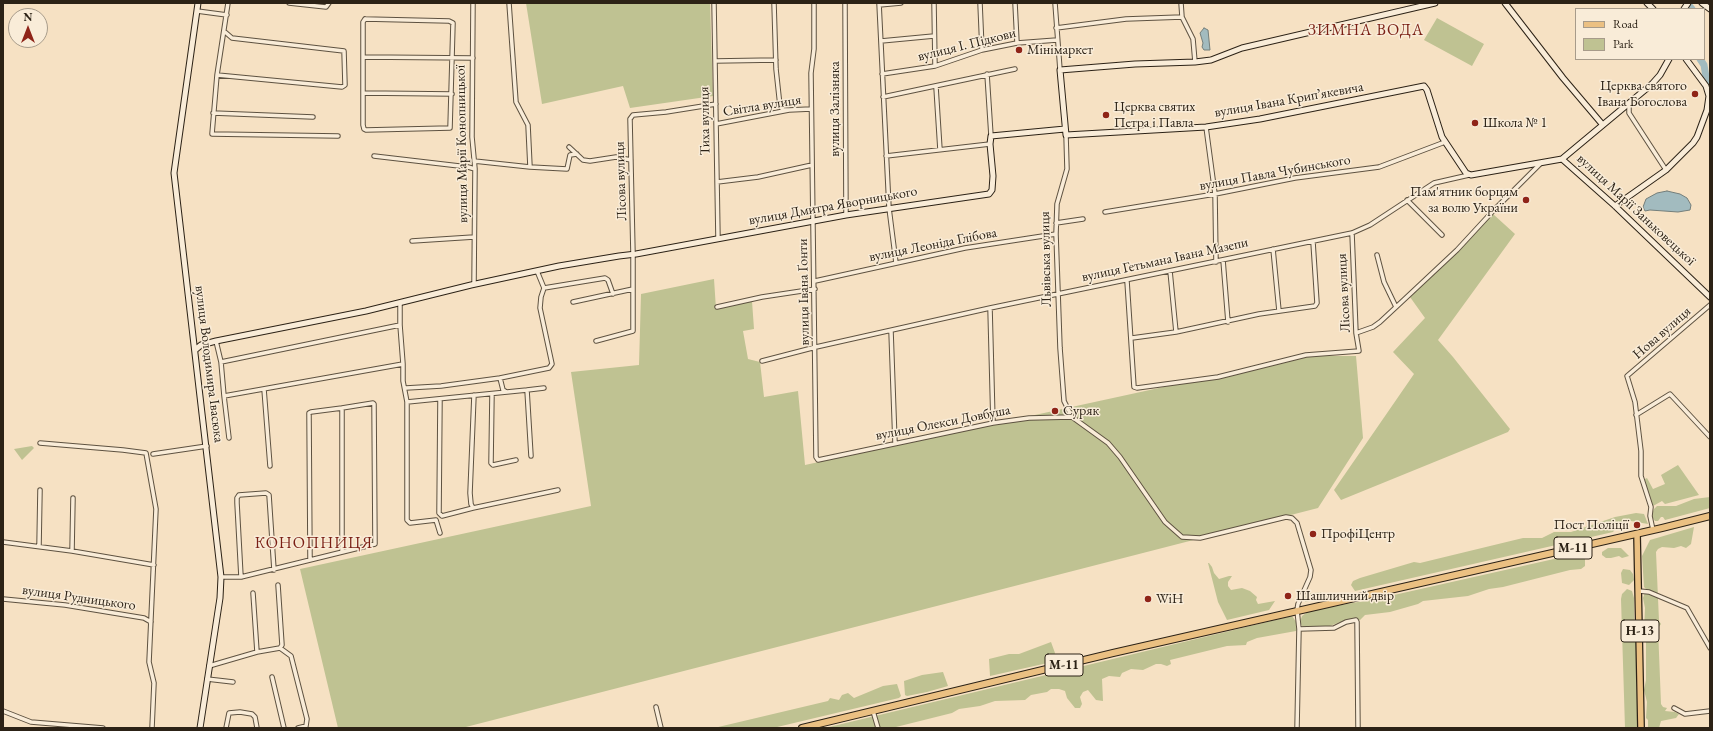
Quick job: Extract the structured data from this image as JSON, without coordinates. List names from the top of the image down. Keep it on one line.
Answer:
{"streets":{"highway":["М-11"],"main road":["Н-13"],"street":["вулиця І. Підкови","вулиця Івана Крипʼякевича","Світла вулиця","вулиця Залізняка","Тиха вулиця","вулиця Марії Конопницької","вулиця Павла Чубинського","Лісова вулиця","вулиця Дмитра Яворницького","вулиця Марії Заньковецької","вулиця Леоніда Глібова","Львівська вулиця","вулиця Гетьмана Івана Мазепи","вулиця Івана Ґонти","Нова вулиця","вулиця Володимира Івасюка","вулиця Олекси Довбуша","вулиця Рудницького"]},"crossings":[["вулиця І. Підкови","Львівська вулиця"],["вулиця Івана Крипʼякевича","вулиця Павла Чубинського"],["вулиця Івана Крипʼякевича","Львівська вулиця"],["Світла вулиця","Тиха вулиця"],["Світла вулиця","вулиця Івана Ґонти"],["вулиця Залізняка","вулиця Дмитра Яворницького"],["Тиха вулиця","Лісова вулиця"],["Тиха вулиця","вулиця Дмитра Яворницького"],["вулиця Марії Конопницької","вулиця Дмитра Яворницького"],["Лісова вулиця","вулиця Дмитра Яворницького"],["Лісова вулиця","вулиця Гетьмана Івана Мазепи"],["вулиця Дмитра Яворницького","вулиця Івана Ґонти"],["вулиця Дмитра Яворницького","вулиця Володимира Івасюка"],["вулиця Марії Заньковецької","вулиця Гетьмана Івана Мазепи"],["вулиця Леоніда Глібова","Львівська вулиця"],["вулиця Леоніда Глібова","вулиця Івана Ґонти"],["Львівська вулиця","вулиця Гетьмана Івана Мазепи"],["Львівська вулиця","вулиця Олекси Довбуша"],["вулиця Гетьмана Івана Мазепи","вулиця Івана Ґонти"],["вулиця Івана Ґонти","вулиця Олекси Довбуша"],["М-11","Н-13"]],"districts":["ЗИМНА ВОДА","КОНОПНИЦЯ"],"places":["Мінімаркет","Церква святого Івана Богослова","Церква святих Петра і Павла","Школа № 1","Пам'ятник борцям за волю України","Суряк","Пост Поліції","ПрофіЦентр","Шашличний двір","WiH"],"legend":["Road","Park"],"north":"top"}
